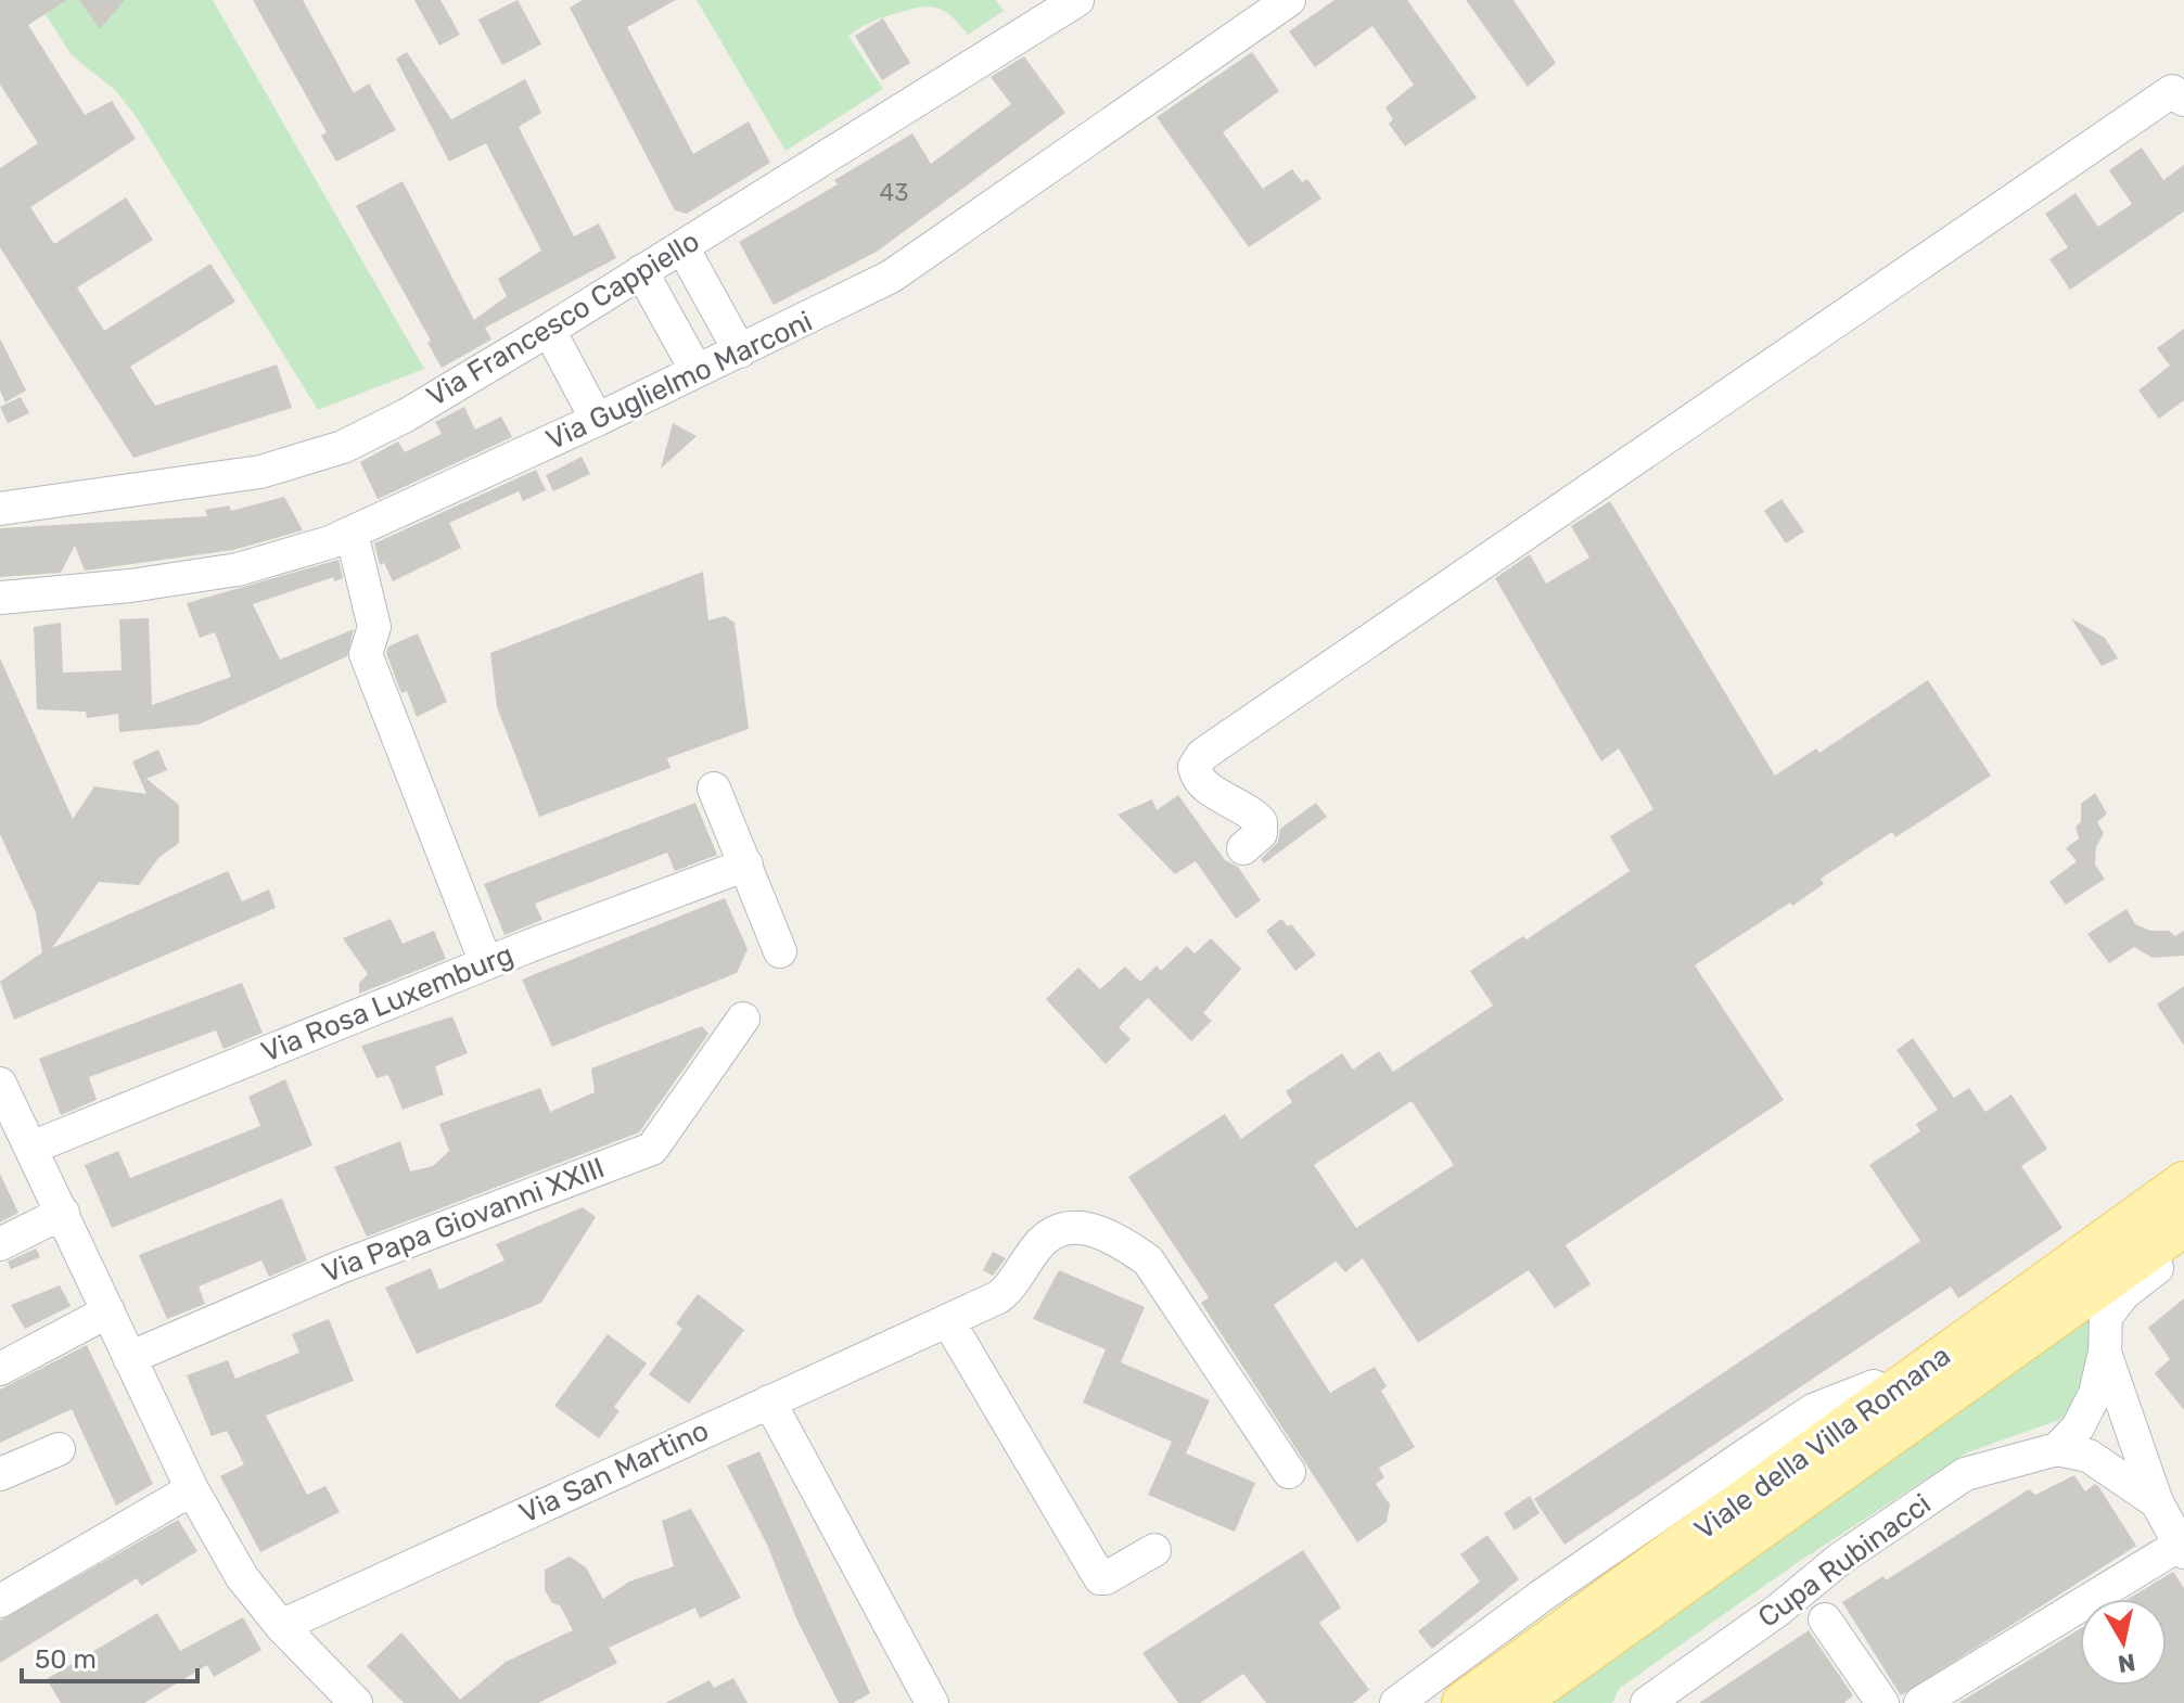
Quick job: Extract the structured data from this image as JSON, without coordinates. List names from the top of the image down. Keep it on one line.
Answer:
{"streets":{"main road":["Viale della Villa Romana"],"street":["Via Francesco Cappiello","Via Guglielmo Marconi","Via Rosa Luxemburg","Via Papa Giovanni XXIII","Via San Martino","Cupa Rubinacci"]},"house_numbers":["43"],"scale_bar":"50 m","north":"bottom"}
